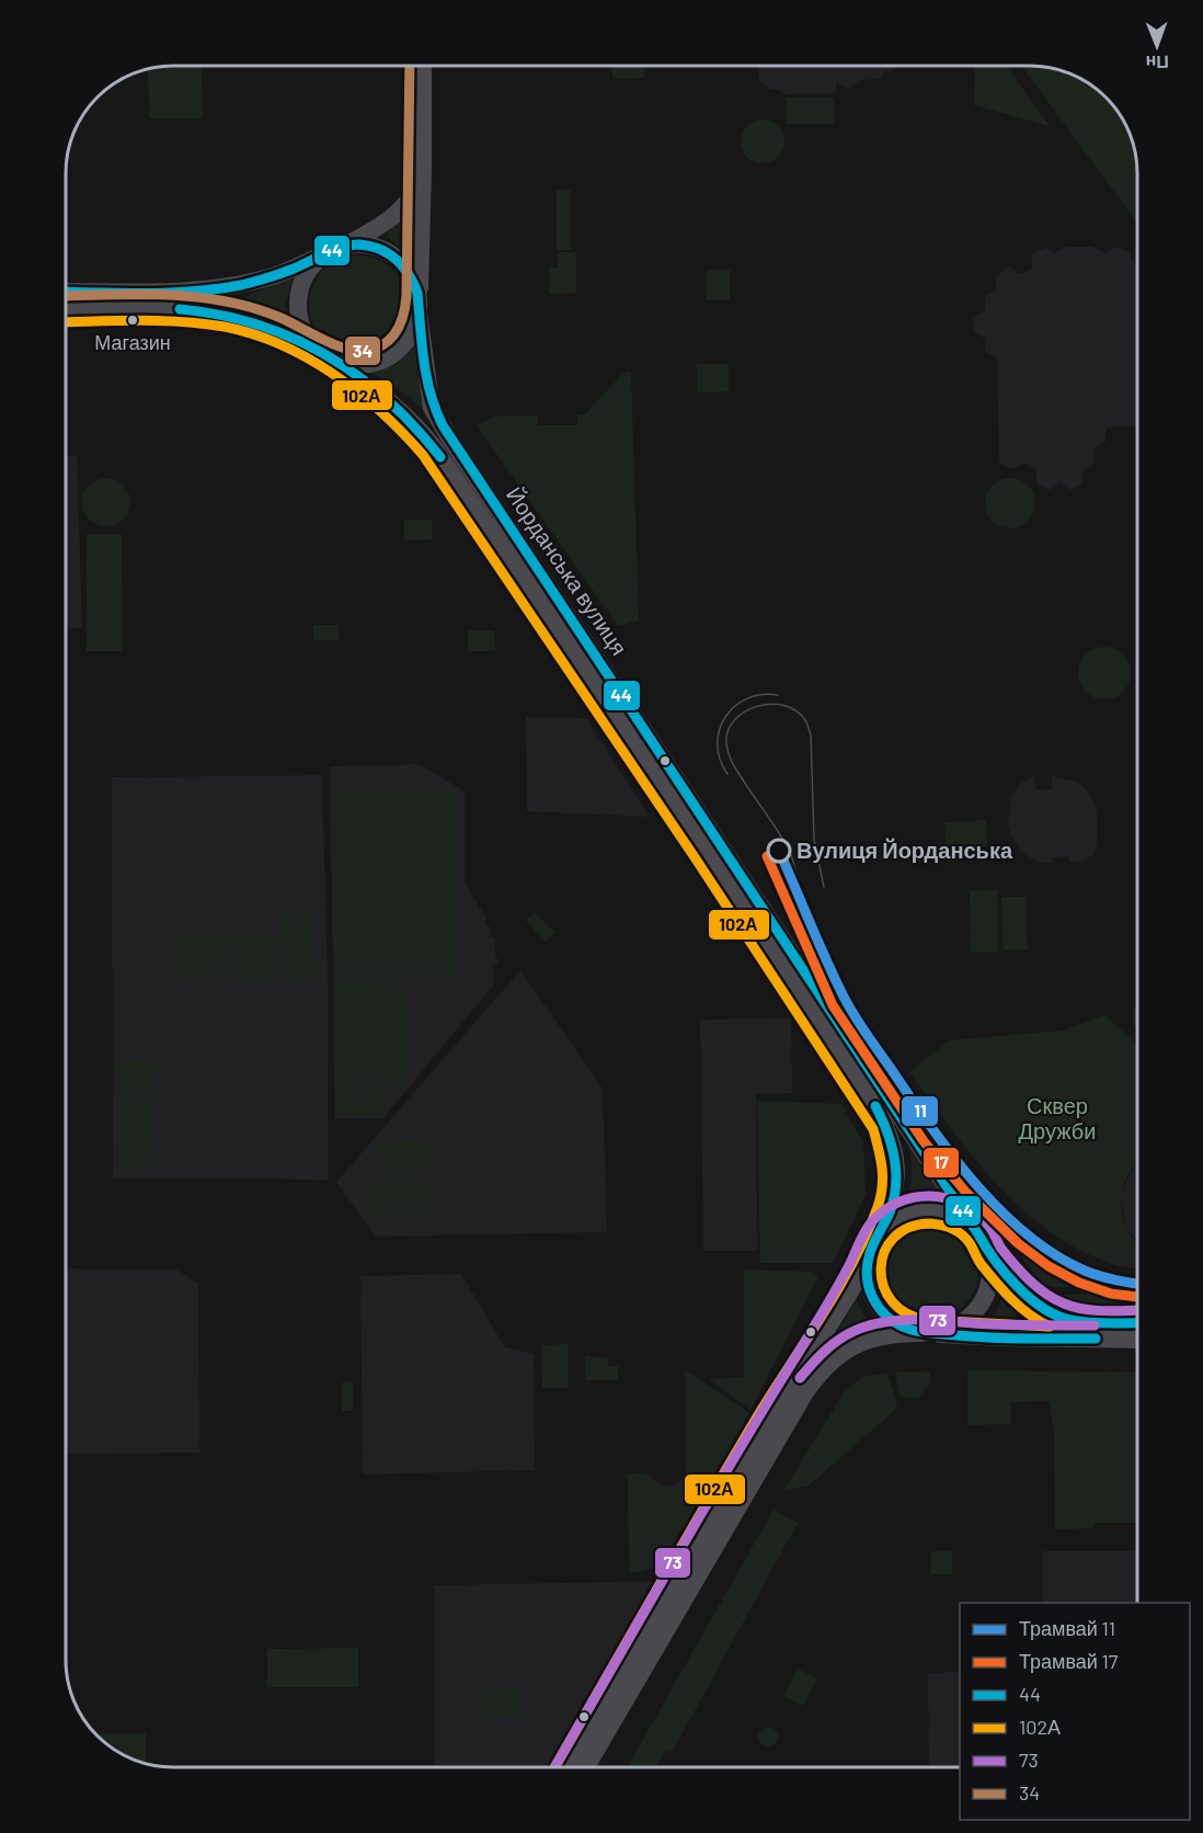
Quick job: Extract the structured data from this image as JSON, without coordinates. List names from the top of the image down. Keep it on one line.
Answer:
{"streets":{"main road":["Йорданська вулиця"]},"parks":["Сквер Дружби"],"places":["Магазин","Вулиця Йорданська"],"lines":["transit line 34","transit line 44","transit line 102А","tram line 11","tram line 17","transit line 73"],"legend":["Трамвай 11","Трамвай 17","44","102А","73","34"],"north":"bottom"}
